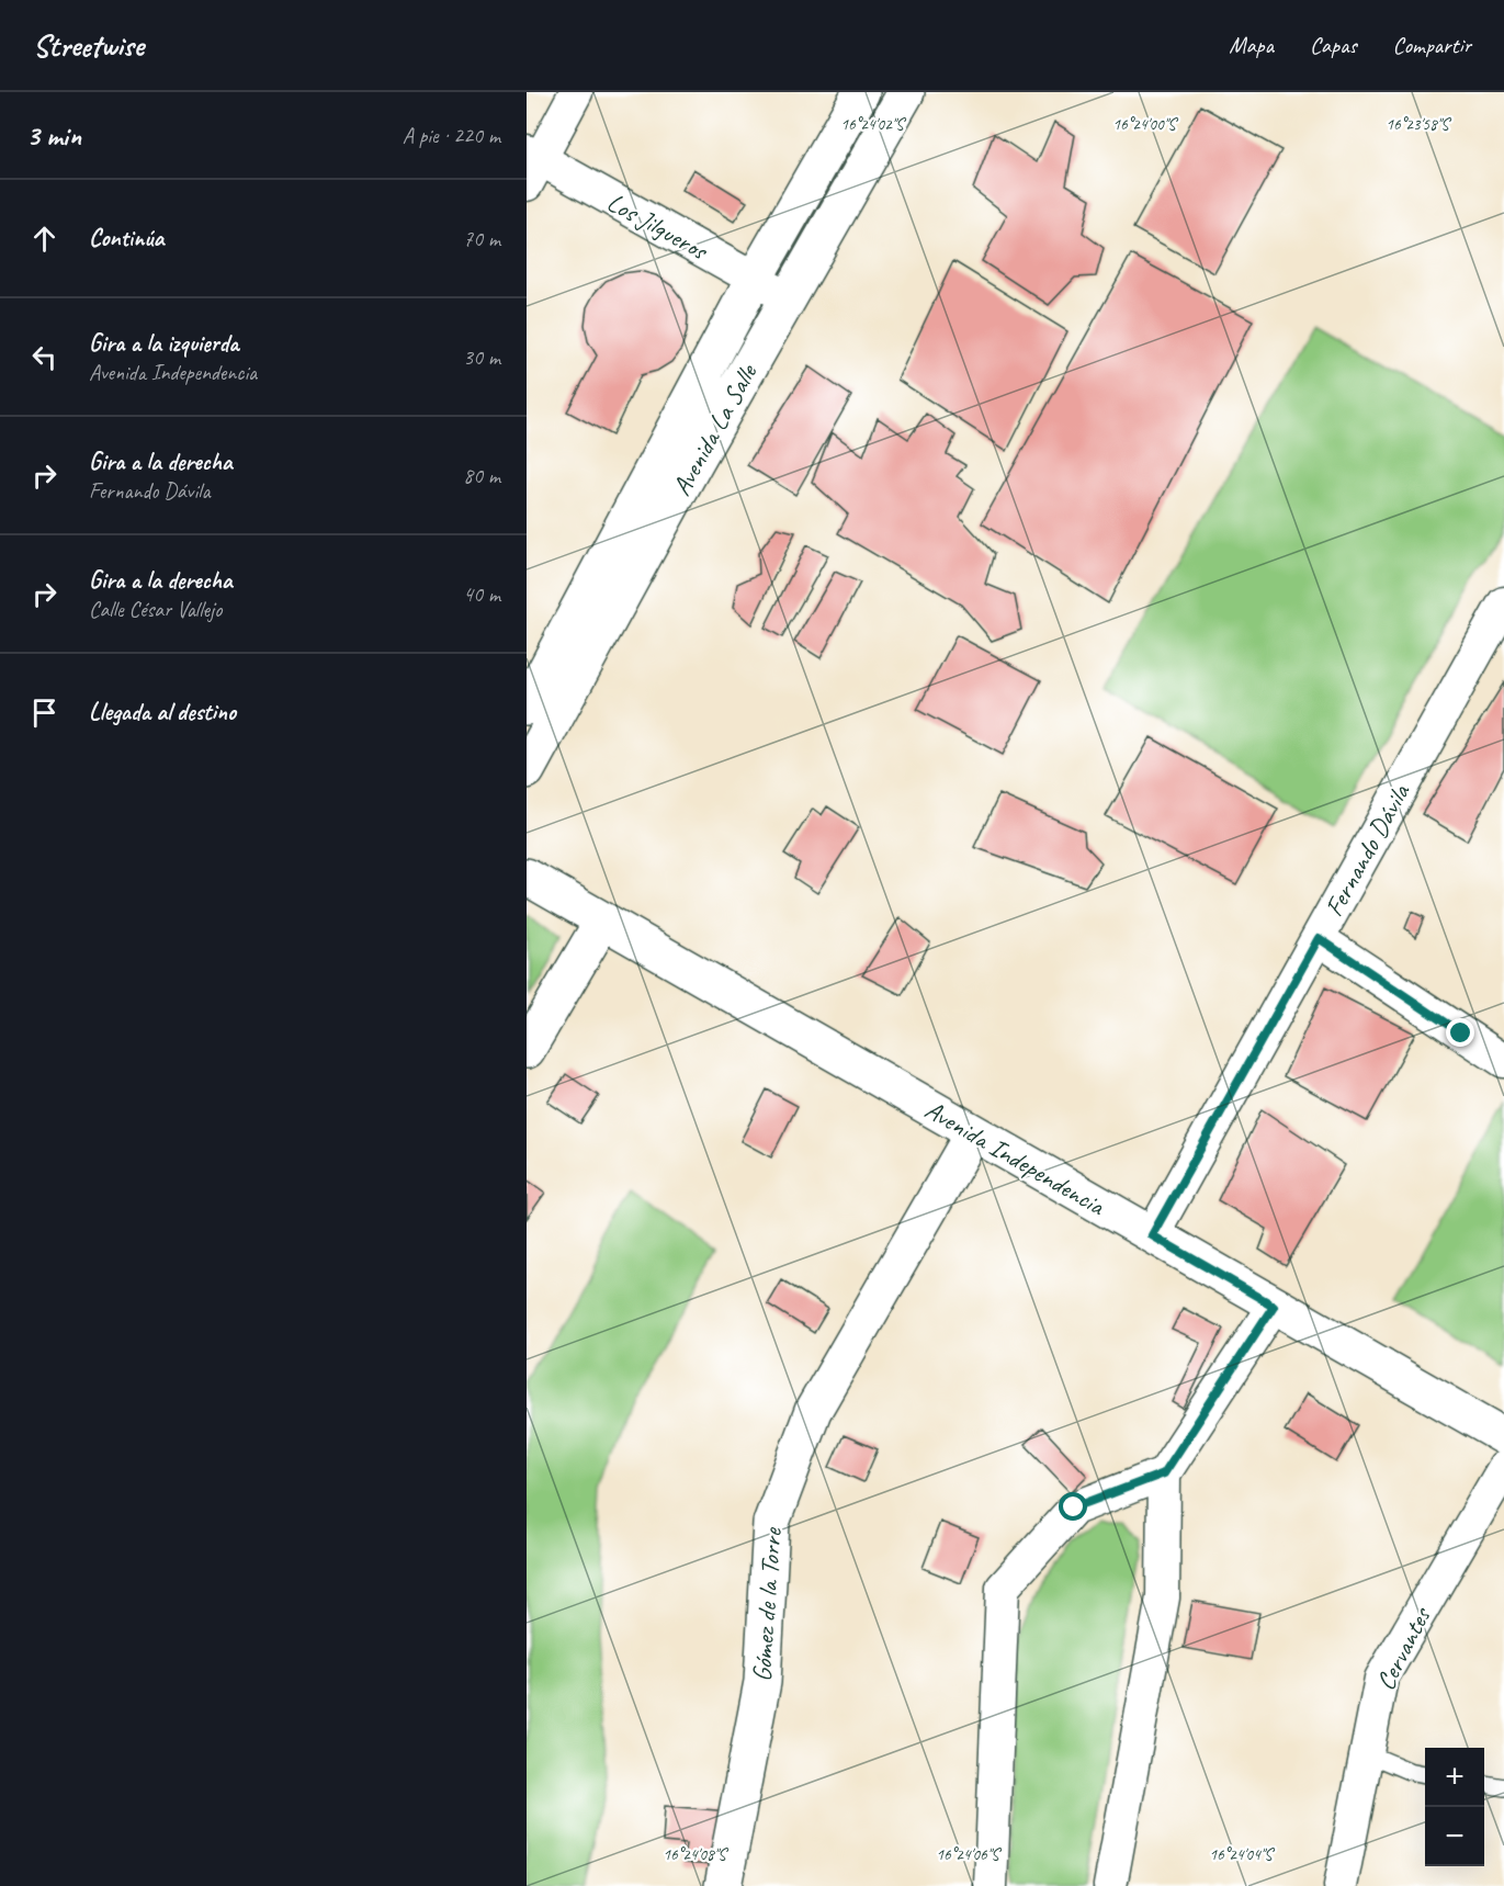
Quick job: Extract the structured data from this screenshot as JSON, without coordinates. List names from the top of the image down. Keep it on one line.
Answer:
{"streets":{"street":["Los Jilgueros","Avenida La Salle","Fernando Dávila","Avenida Independencia","Gómez de la Torre","Cervantes"]},"crossings":[["Los Jilgueros","Avenida La Salle"],["Fernando Dávila","Avenida Independencia"],["Avenida Independencia","Gómez de la Torre"]],"page":{"header":"Streetwise","nav":["Mapa","Capas","Compartir"],"heading":["3 min","A pie · 220 m"],"list":[["Continúa","70 m"],["Gira a la izquierda","Avenida Independencia","30 m"],["Gira a la derecha","Fernando Dávila","80 m"],["Gira a la derecha","Calle César Vallejo","40 m"],"Llegada al destino"],"map_buttons":["+","−"]},"coordinates":["16°24'02\"S","16°23'58\"S","16°24'00\"S","16°24'08\"S","16°24'06\"S","16°24'04\"S"]}
